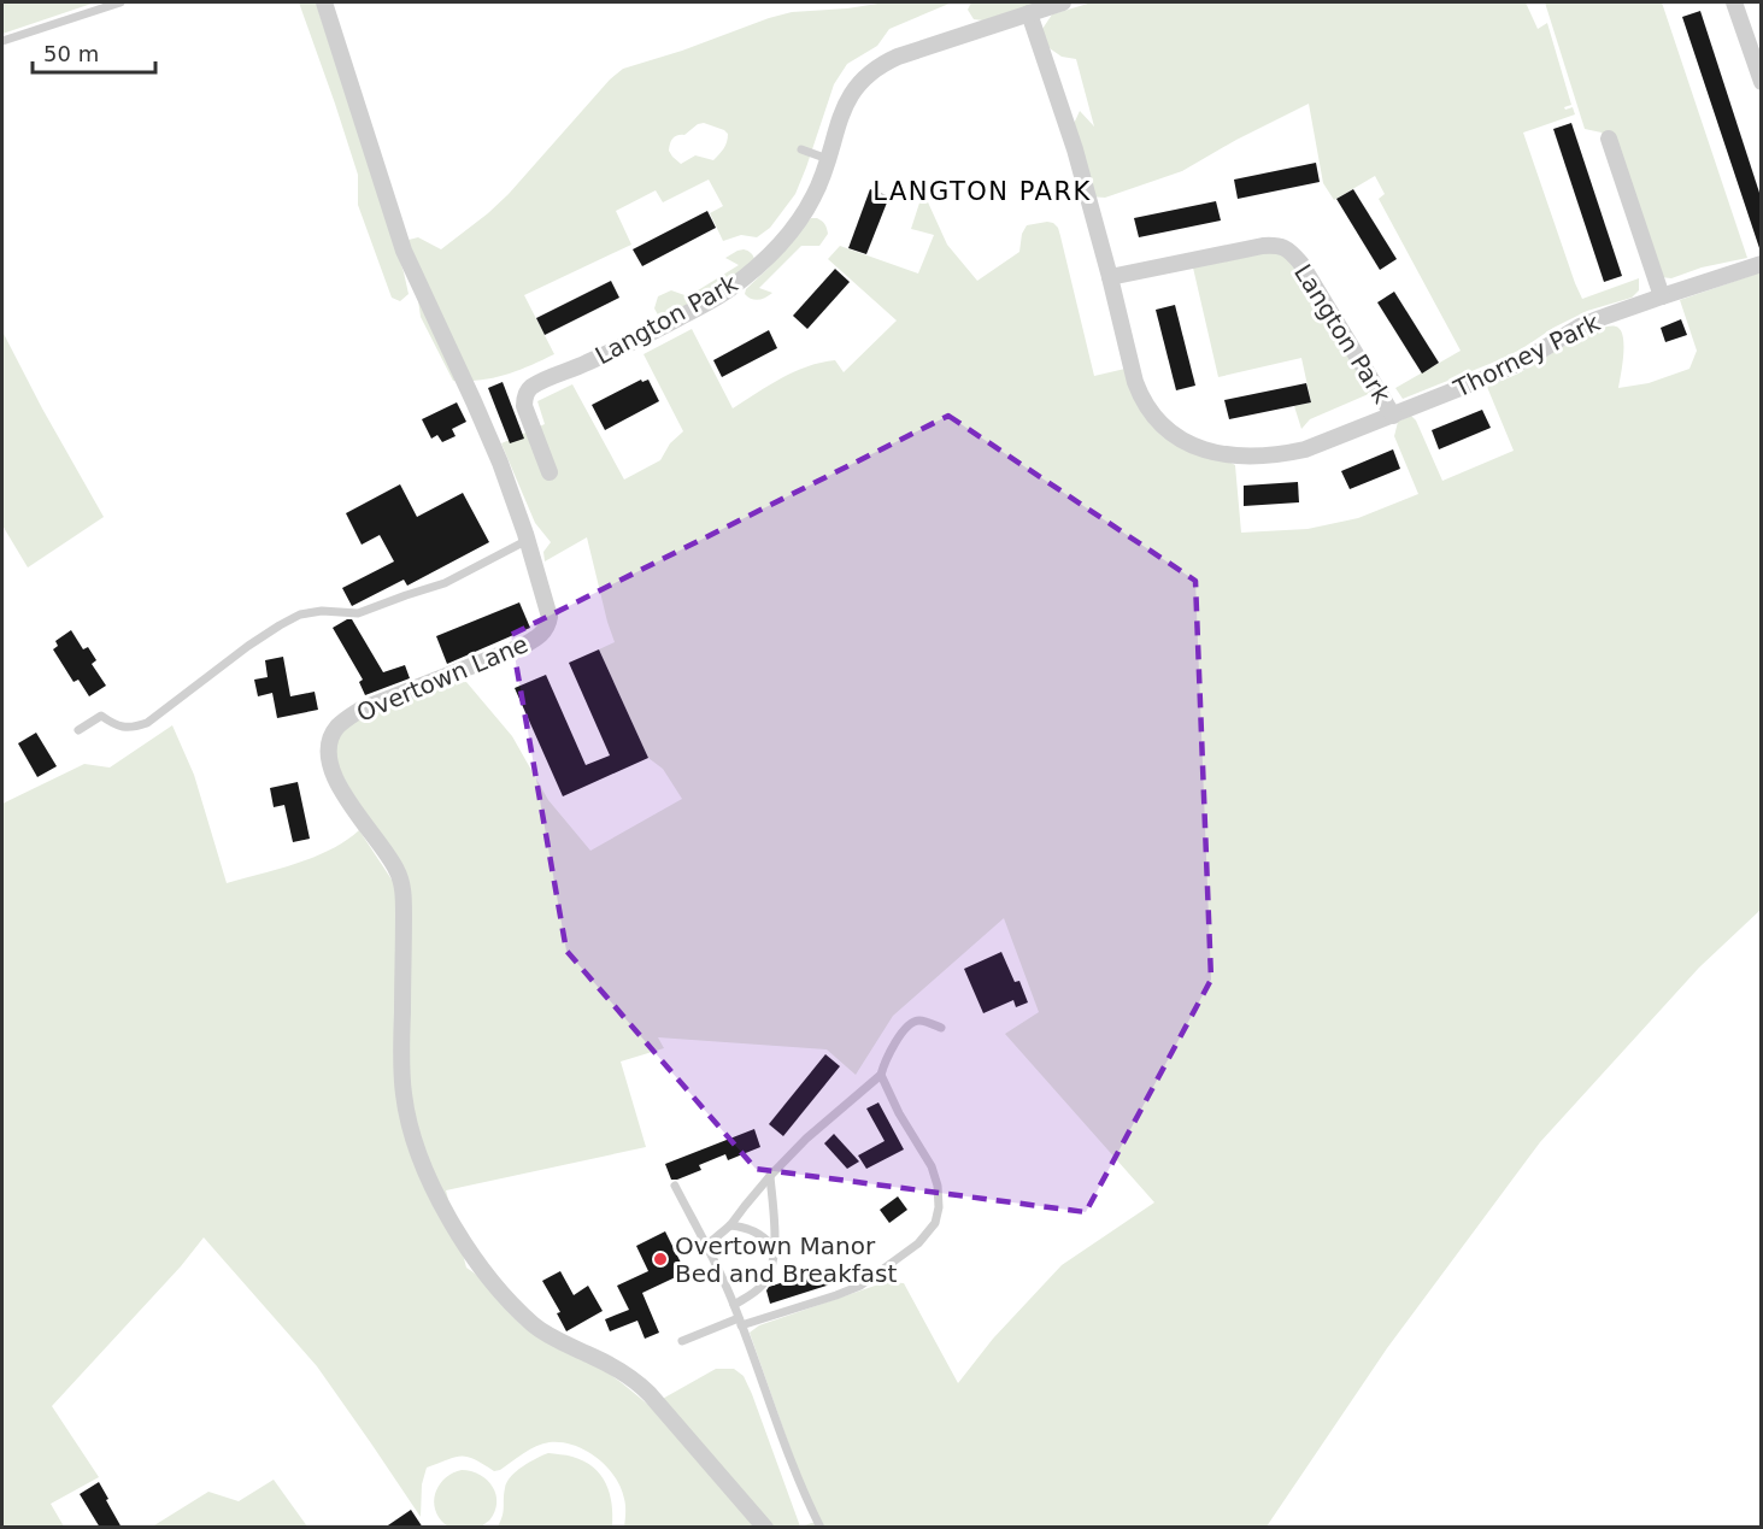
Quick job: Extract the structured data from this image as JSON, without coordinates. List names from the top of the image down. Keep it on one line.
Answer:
{"streets":{"street":["Langton Park","Thorney Park","Overtown Lane"]},"crossings":[["Langton Park","Thorney Park"]],"districts":["LANGTON PARK"],"places":["Overtown Manor Bed and Breakfast"],"scale_bar":"50 m"}
